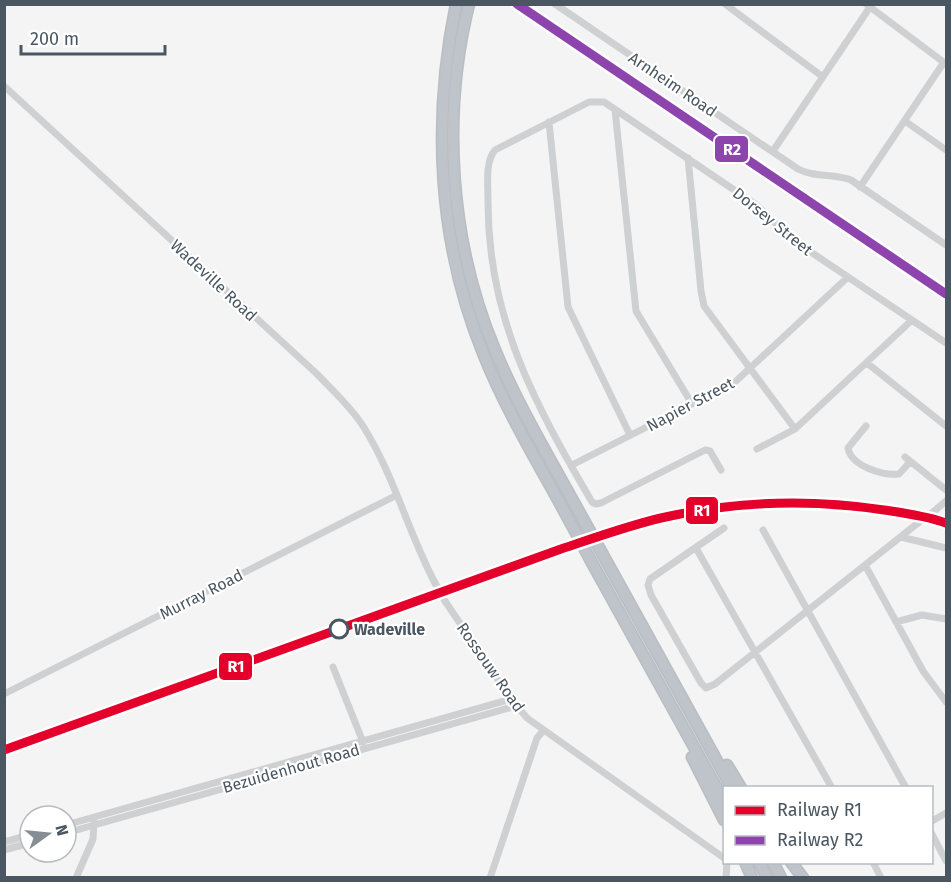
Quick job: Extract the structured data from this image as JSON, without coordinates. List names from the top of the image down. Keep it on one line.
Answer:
{"streets":{"street":["Arnheim Road","Dorsey Street","Wadeville Road","Napier Street","Murray Road","Rossouw Road","Bezuidenhout Road"]},"crossings":[["Dorsey Street","Napier Street"],["Wadeville Road","Murray Road"],["Wadeville Road","Rossouw Road"],["Murray Road","Rossouw Road"],["Rossouw Road","Bezuidenhout Road"]],"places":["Wadeville"],"lines":["rail line R2","rail line R1"],"legend":["Railway R1","Railway R2"],"scale_bar":"200 m","north":"right"}
